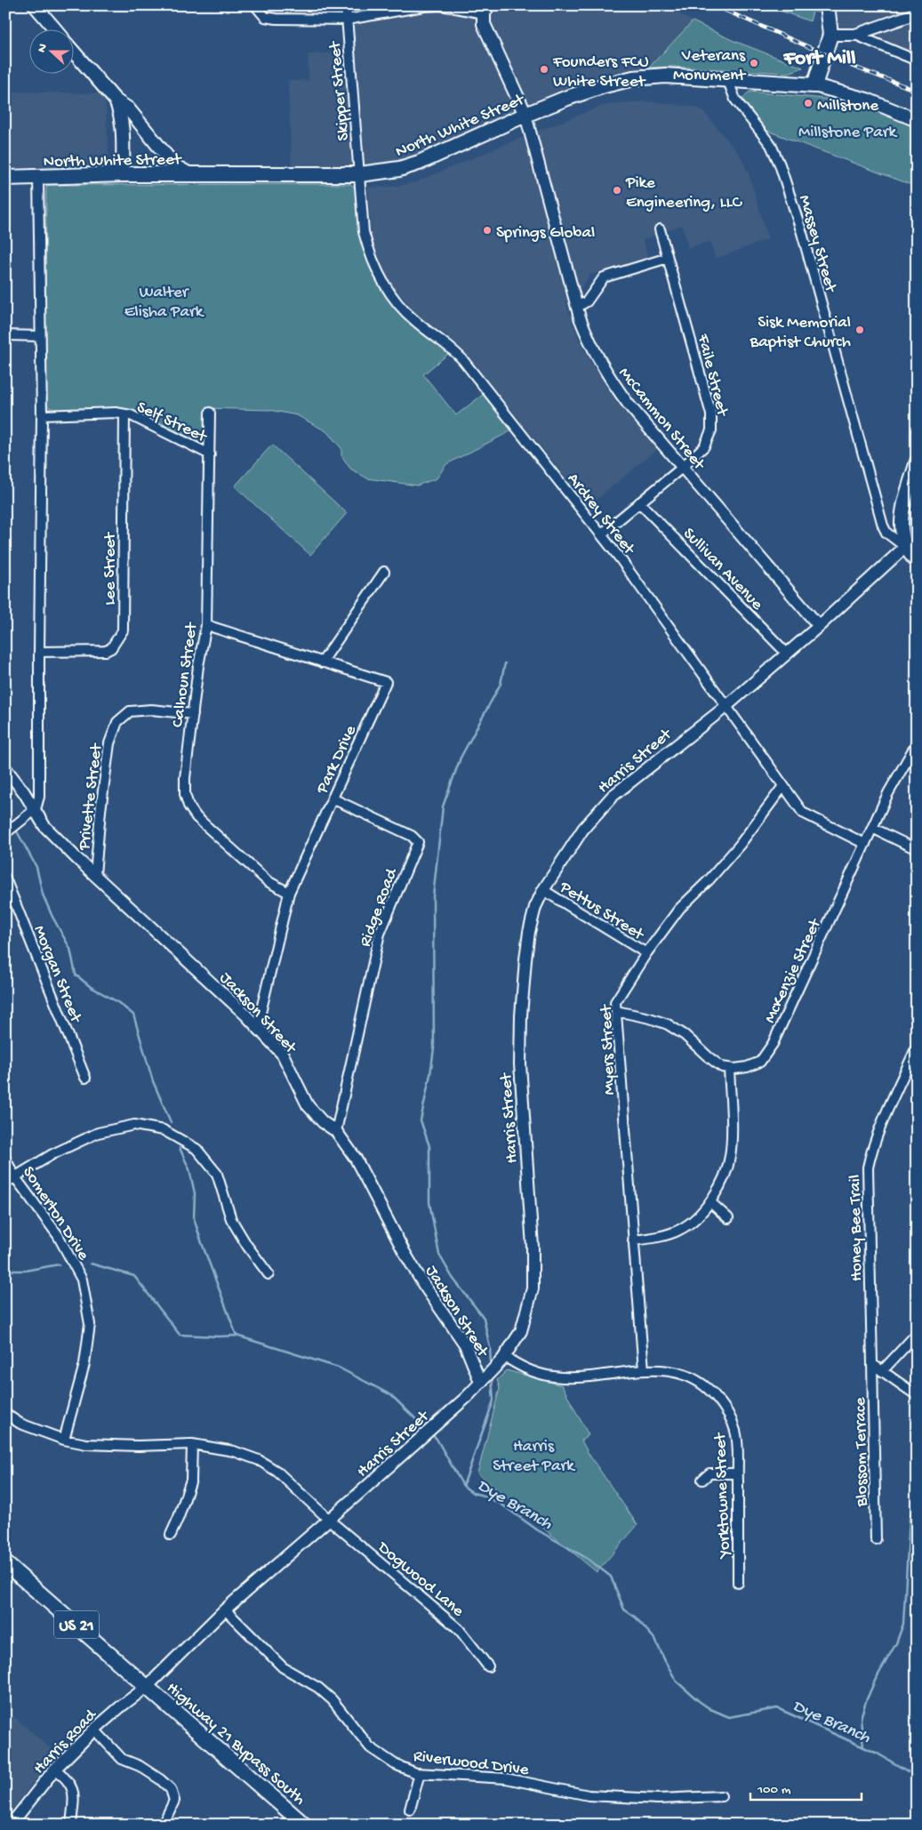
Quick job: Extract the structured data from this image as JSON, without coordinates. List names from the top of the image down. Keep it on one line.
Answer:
{"streets":{"main road":["North White Street","US 21","Highway 21 Bypass South"],"street":["Skipper Street","Massey Street","Faile Street","McCammon Street","Self Street","Ardrey Street","Sullivan Avenue","Lee Street","Calhoun Street","Park Drive","Harris Street","Privette Street","Ridge Road","Pettus Street","McKenzie Street","Morgan Street","Jackson Street","Myers Street","Somerton Drive","Honey Bee Trail","Blossom Terrace","Yorktowne Street","Dogwood Lane","Harris Road","Riverwood Drive"]},"crossings":[["Skipper Street","North White Street"],["Skipper Street","Ardrey Street"],["North White Street","Massey Street"],["North White Street","McCammon Street"],["North White Street","Ardrey Street"],["Massey Street","Harris Street"],["Faile Street","McCammon Street"],["Faile Street","Ardrey Street"],["Faile Street","Sullivan Avenue"],["McCammon Street","Harris Street"],["Self Street","Lee Street"],["Self Street","Calhoun Street"],["Ardrey Street","Harris Street"],["Ardrey Street","McKenzie Street"],["Ardrey Street","Myers Street"],["Sullivan Avenue","Harris Street"],["Calhoun Street","Park Drive"],["Calhoun Street","Privette Street"],["Park Drive","Ridge Road"],["Park Drive","Jackson Street"],["Harris Street","Pettus Street"],["Harris Street","Jackson Street"],["Harris Street","Yorktowne Street"],["Harris Street","Dogwood Lane"],["Harris Street","US 21"],["Harris Street","Harris Road"],["Harris Street","Highway 21 Bypass South"],["Harris Street","Riverwood Drive"],["Privette Street","Jackson Street"],["Ridge Road","Jackson Street"],["Pettus Street","Myers Street"],["Myers Street","Yorktowne Street"],["Somerton Drive","Dogwood Lane"],["Honey Bee Trail","Blossom Terrace"],["US 21","Harris Road"],["US 21","Highway 21 Bypass South"],["Harris Road","Highway 21 Bypass South"]],"districts":["Fort Mill"],"water":["Dye Branch"],"parks":["Millstone Park","Walter Elisha Park","Harris Street Park"],"places":["Veterans Monument","Founders FCU White Street","Millstone","Pike Engineering, LLC","Springs Global","Sisk Memorial Baptist Church"],"scale_bar":"100 m","north":"left"}
